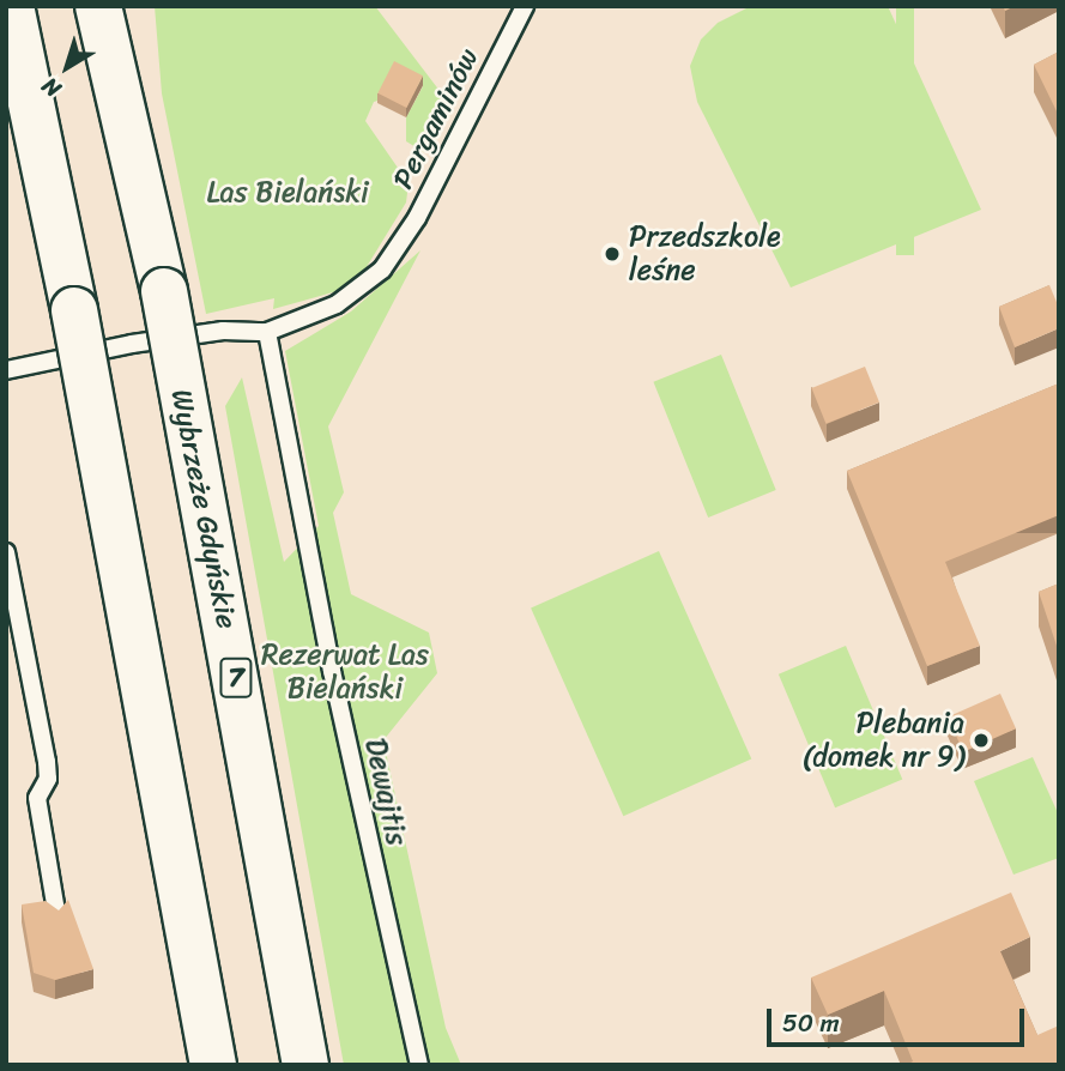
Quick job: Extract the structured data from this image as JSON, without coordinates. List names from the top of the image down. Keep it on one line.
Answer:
{"streets":{"highway":["Wybrzeże Gdyńskie","7"],"lane":["Pergaminów","Dewajtis"]},"crossings":[["Pergaminów","Dewajtis"]],"parks":["Las Bielański","Rezerwat Las Bielański"],"places":["Przedszkole leśne","Plebania (domek nr 9)"],"scale_bar":"50 m","north":"bottom left"}
